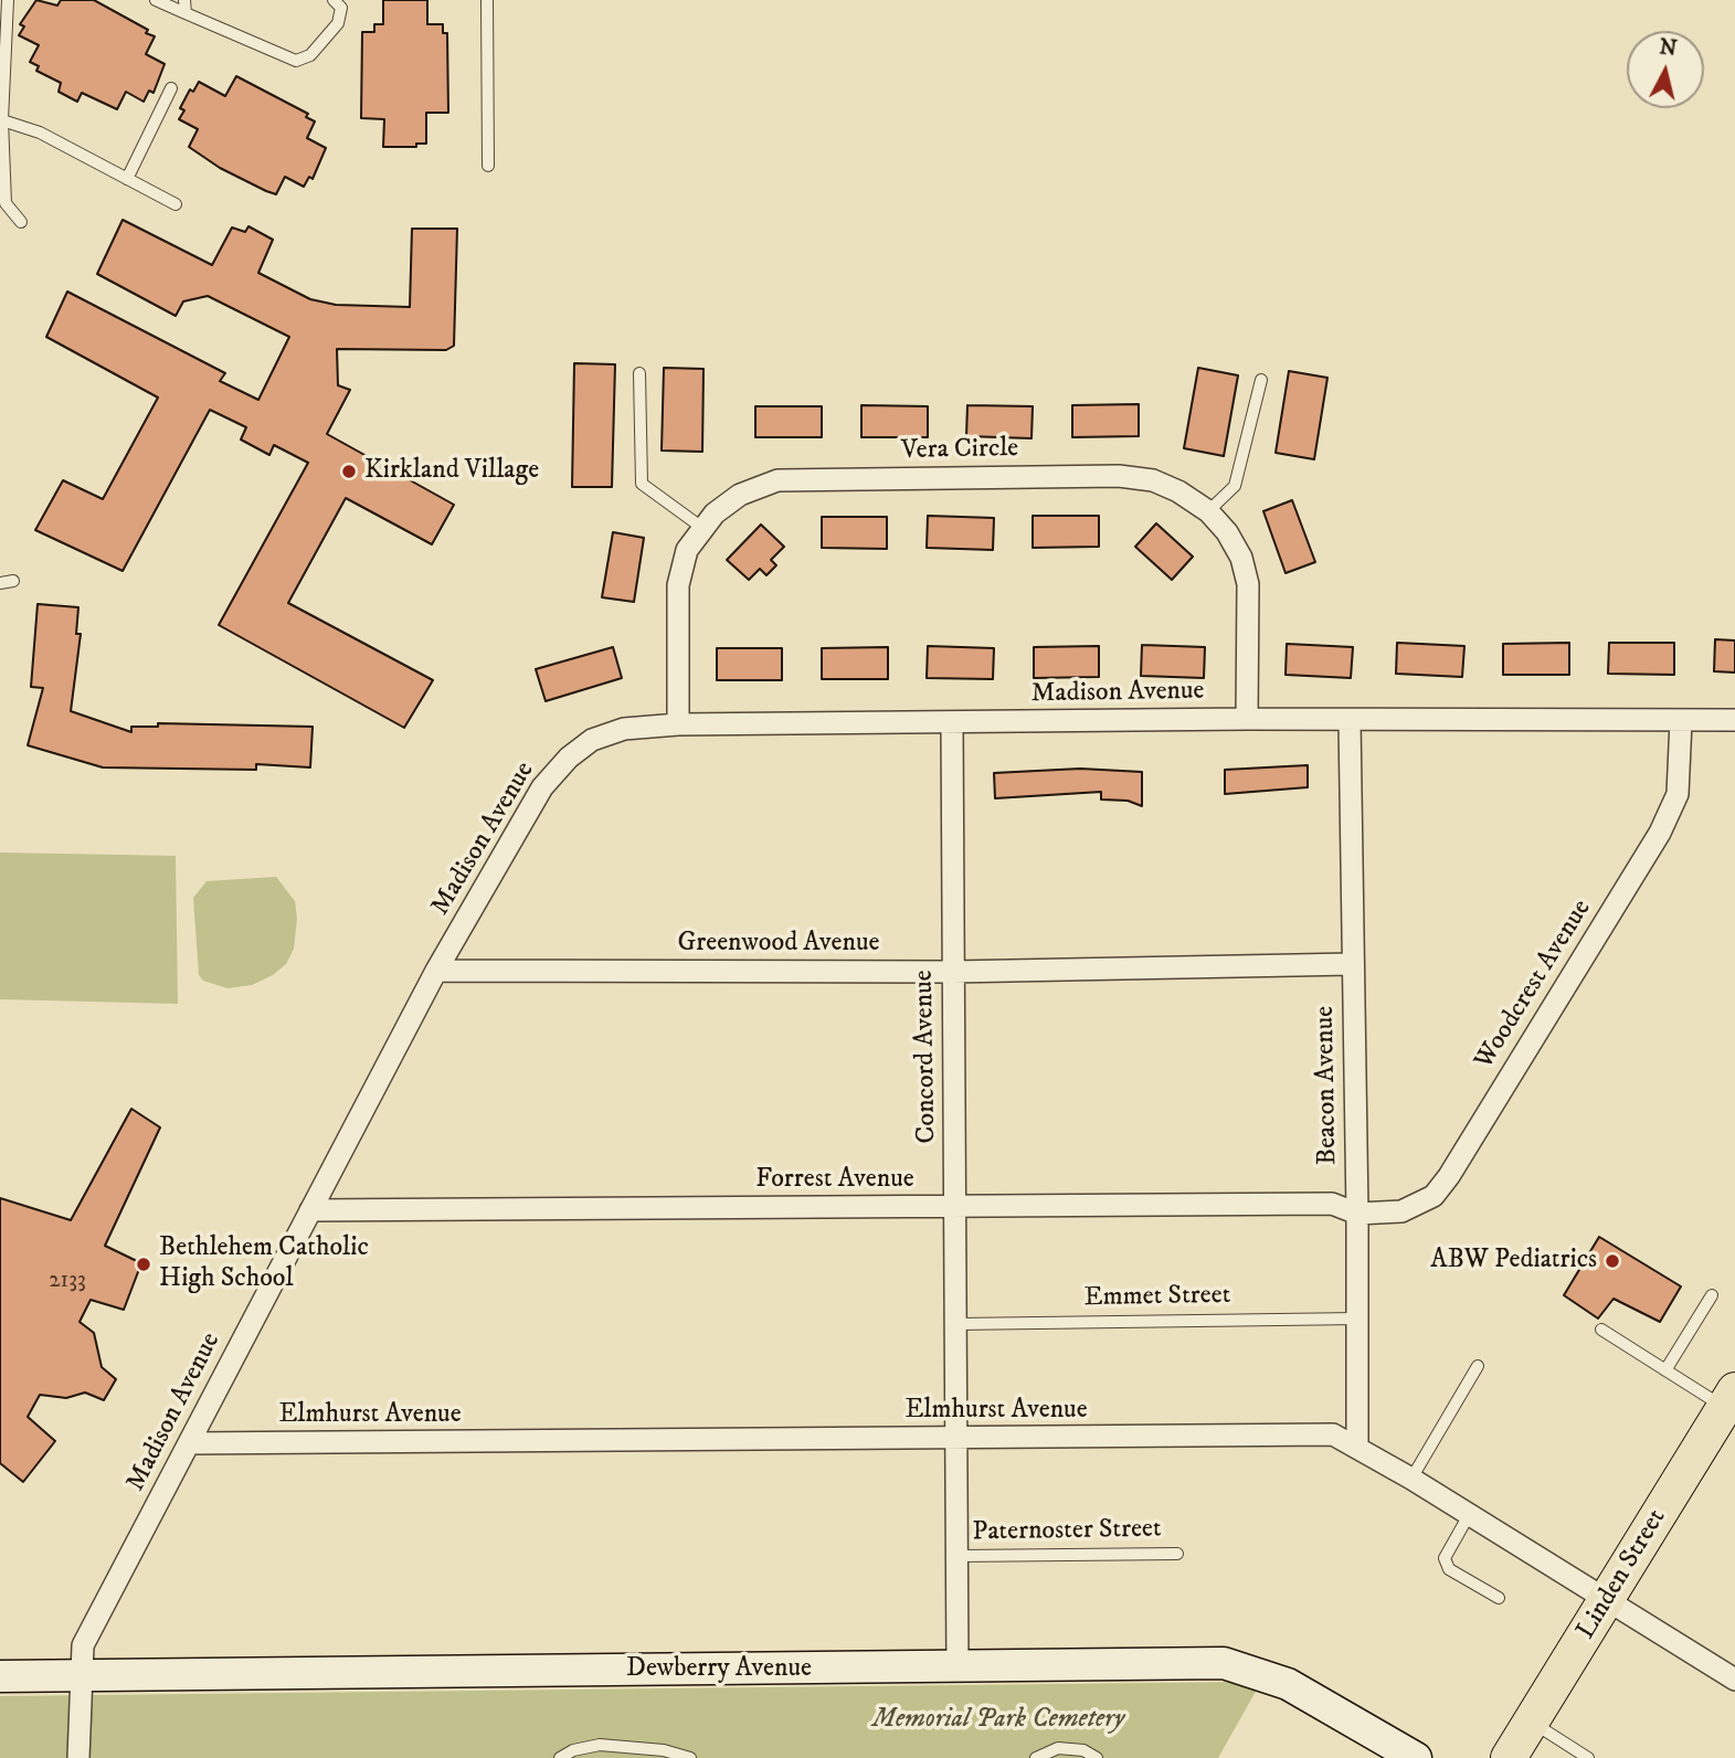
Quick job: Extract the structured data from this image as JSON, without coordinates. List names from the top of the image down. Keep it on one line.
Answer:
{"streets":{"main road":["Linden Street"],"street":["Vera Circle","Madison Avenue","Greenwood Avenue","Woodcrest Avenue","Concord Avenue","Beacon Avenue","Forrest Avenue","Elmhurst Avenue","Dewberry Avenue"],"lane":["Emmet Street","Paternoster Street"]},"crossings":[["Vera Circle","Madison Avenue"],["Madison Avenue","Greenwood Avenue"],["Madison Avenue","Woodcrest Avenue"],["Madison Avenue","Concord Avenue"],["Madison Avenue","Beacon Avenue"],["Madison Avenue","Forrest Avenue"],["Madison Avenue","Elmhurst Avenue"],["Madison Avenue","Dewberry Avenue"],["Greenwood Avenue","Concord Avenue"],["Greenwood Avenue","Beacon Avenue"],["Woodcrest Avenue","Beacon Avenue"],["Woodcrest Avenue","Forrest Avenue"],["Concord Avenue","Forrest Avenue"],["Concord Avenue","Emmet Street"],["Concord Avenue","Elmhurst Avenue"],["Concord Avenue","Paternoster Street"],["Concord Avenue","Dewberry Avenue"],["Beacon Avenue","Forrest Avenue"],["Beacon Avenue","Emmet Street"],["Beacon Avenue","Elmhurst Avenue"],["Elmhurst Avenue","Linden Street"]],"parks":["Memorial Park Cemetery"],"places":["Kirkland Village","ABW Pediatrics","Bethlehem Catholic High School"],"house_numbers":["2133"],"north":"top"}
